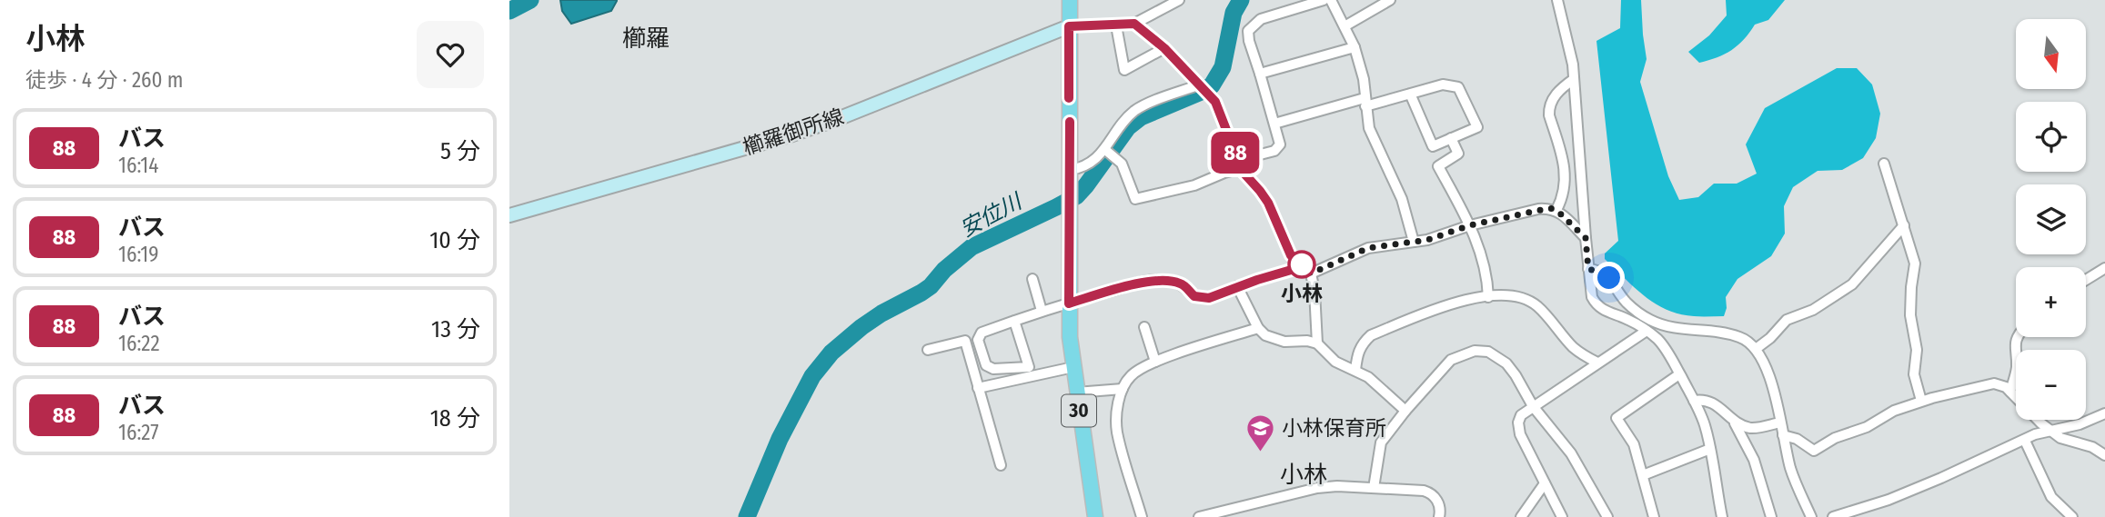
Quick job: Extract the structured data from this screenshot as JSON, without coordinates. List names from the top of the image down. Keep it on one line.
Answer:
{"streets":{"main road":["櫛羅御所線","30"]},"crossings":[["櫛羅御所線","30"]],"districts":["櫛羅","小林"],"water":["安位川"],"places":{"other":["小林"],"school or university":["小林保育所"]},"lines":["bus line 88"],"north":"bottom","page":{"heading":["小林","徒歩 · 4 分 · 260 m"],"on_map":"88","map_buttons":["+","−"],"list":[{"mark":"88","name":"バス","note":"16:14","value":"5 分"},{"mark":"88","name":"バス","note":"16:19","value":"10 分"},{"mark":"88","name":"バス","note":"16:22","value":"13 分"},{"mark":"88","name":"バス","note":"16:27","value":"18 分"}]}}
